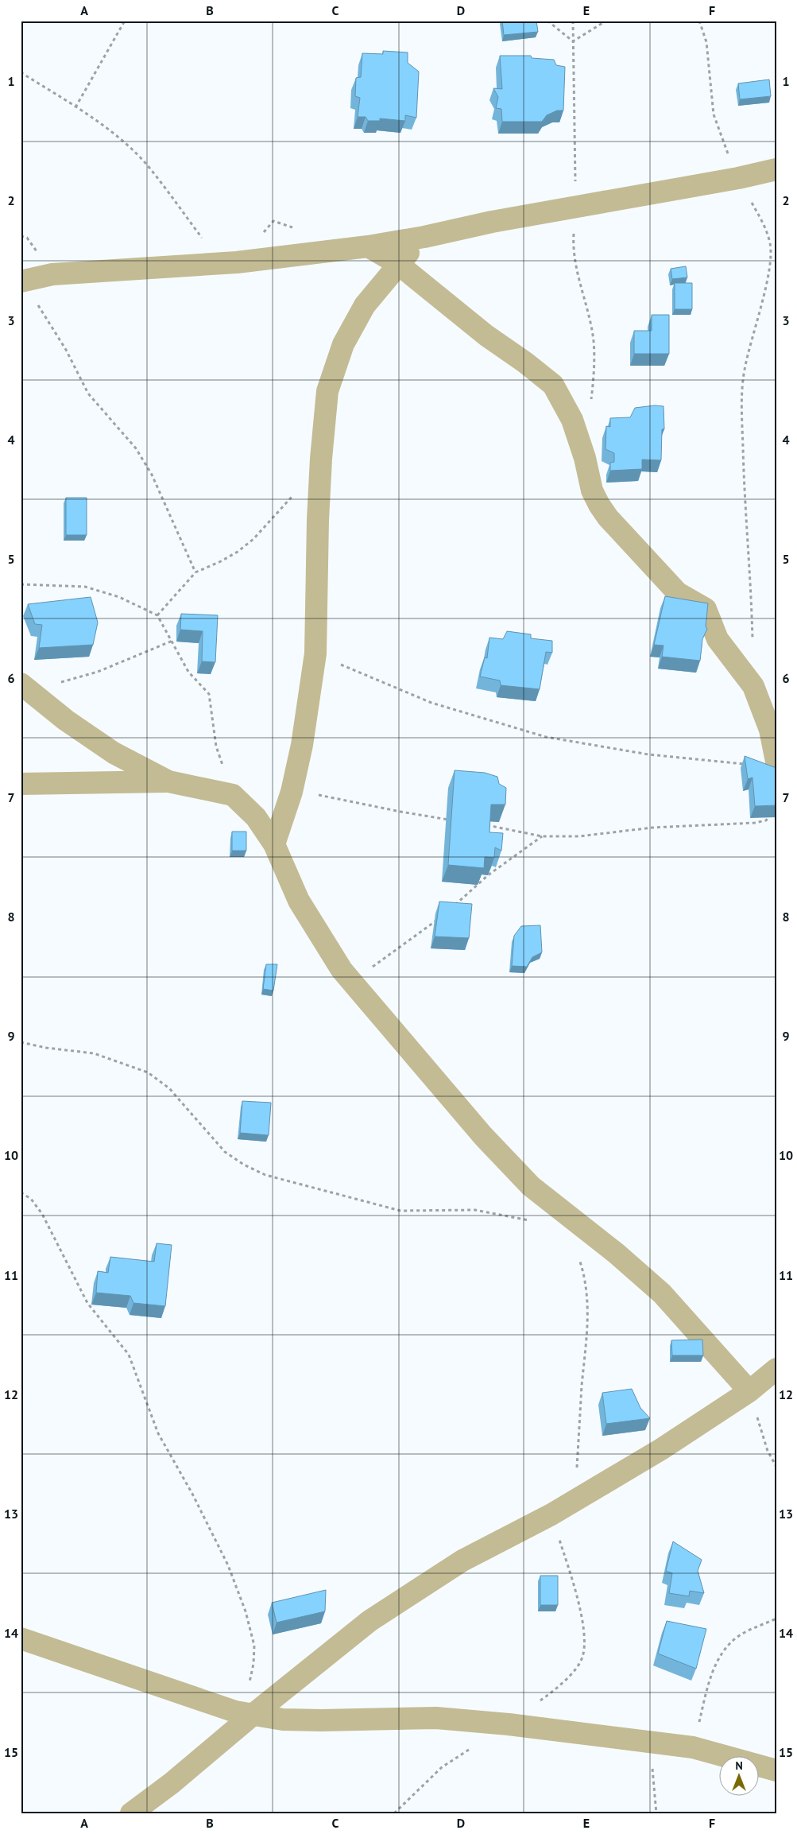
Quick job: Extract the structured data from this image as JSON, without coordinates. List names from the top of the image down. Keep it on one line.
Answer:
{"north":"top","grid":{"columns":["A","B","C","D","E","F"],"rows":["1","2","3","4","5","6","7","8","9","10","11","12","13","14","15"]}}
